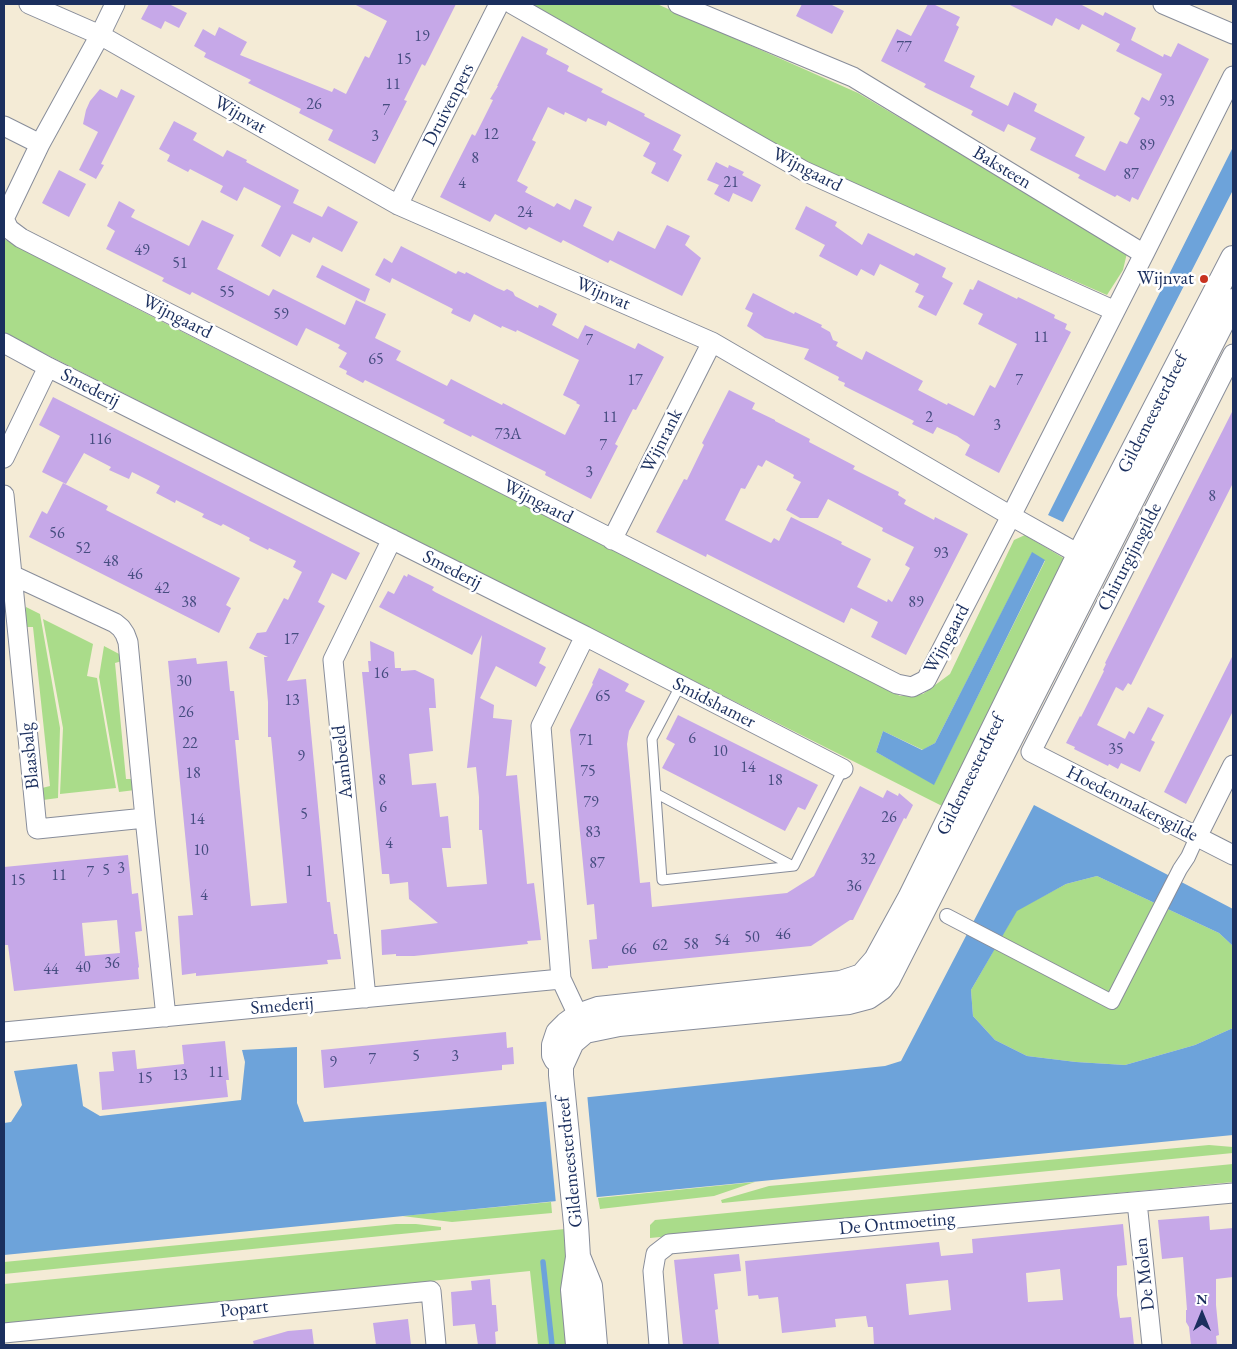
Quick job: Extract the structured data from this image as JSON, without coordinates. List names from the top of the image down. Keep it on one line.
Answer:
{"streets":{"street":["Druivenpers","Wijnvat","Baksteen","Wijngaard","Smederij","Gildemeesterdreef","Wijnrank","Chirurgijnsgilde","Smidshamer","Blaasbalg","Aambeeld","Hoedenmakersgilde","De Ontmoeting","De Molen","Popart"]},"crossings":[["Druivenpers","Wijnvat"],["Wijnvat","Wijngaard"],["Wijnvat","Gildemeesterdreef"],["Wijnvat","Wijnrank"],["Baksteen","Wijngaard"],["Wijngaard","Wijnrank"],["Smederij","Smidshamer"],["Smederij","Aambeeld"],["Chirurgijnsgilde","Hoedenmakersgilde"],["De Ontmoeting","De Molen"]],"places":["Wijnvat"],"house_numbers":["19","77","15","11","93","26","7","12","3","89","8","87","21","4","24","49","51","55","59","11","7","65","17","7","11","2","3","73A","116","7","3","8","56","52","93","48","46","42","38","89","17","16","30","65","13","26","6","71","22","35","10","9","14","75","18","8","18","79","6","5","26","14","83","4","10","32","87","3","5","1","7","11","15","36","4","46","50","54","58","62","66","36","40","44","5","3","7","9","11","13","15"],"north":"top"}
